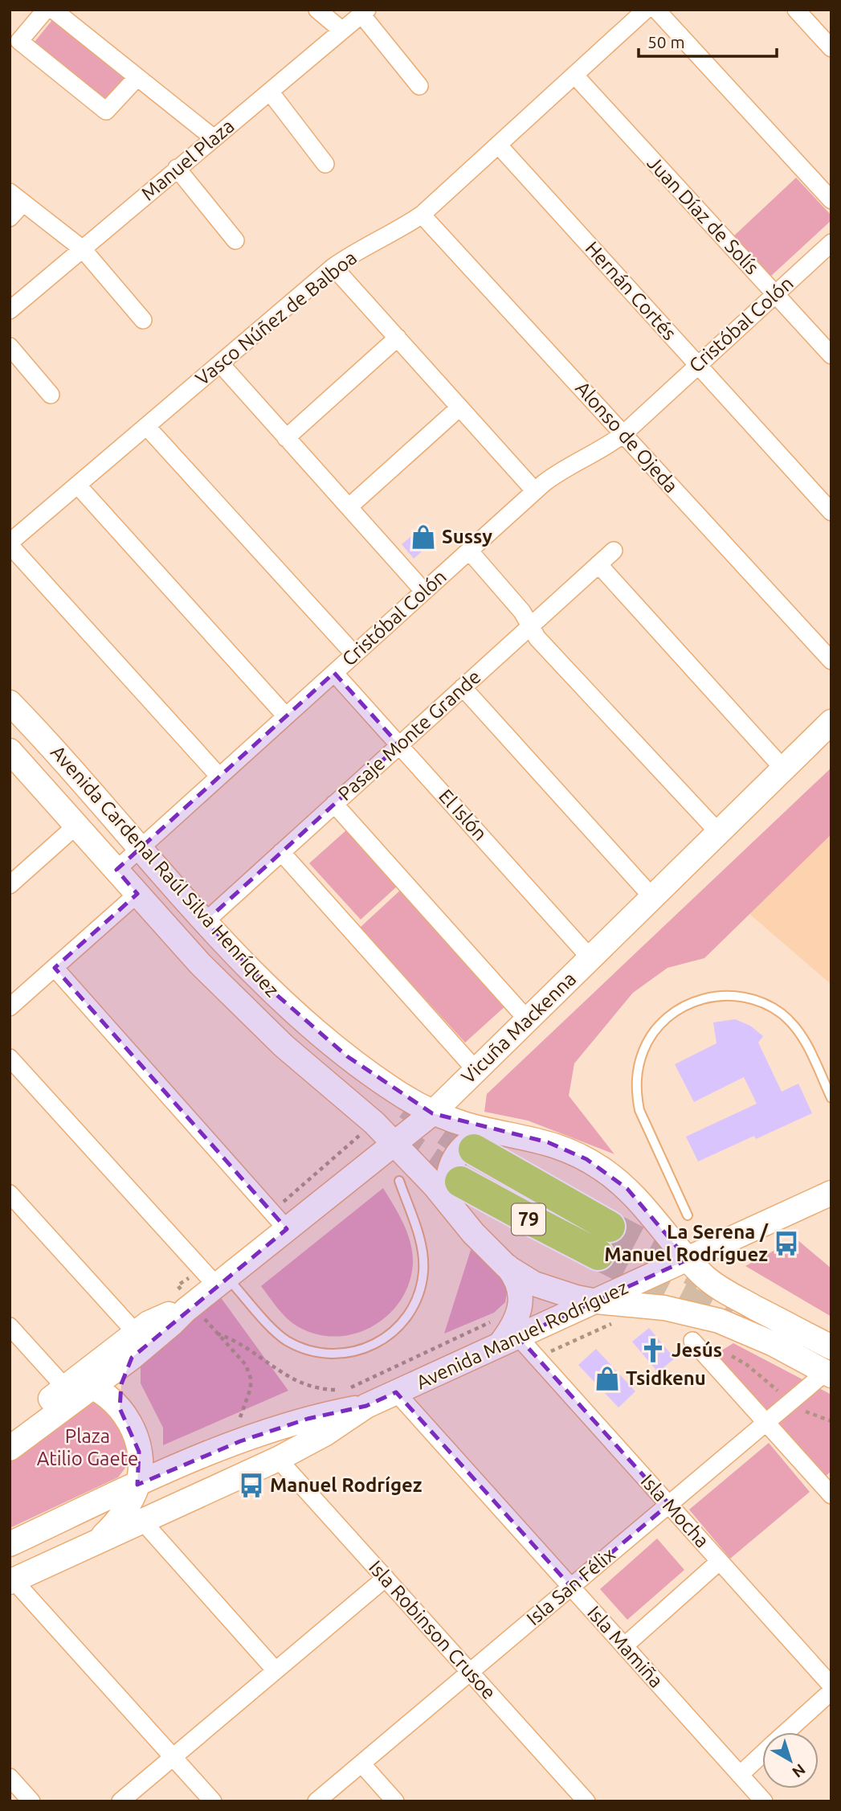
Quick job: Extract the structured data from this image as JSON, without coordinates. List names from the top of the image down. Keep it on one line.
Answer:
{"streets":{"highway":["79"],"main road":["Avenida Cardenal Raúl Silva Henríquez","Vicuña Mackenna","Avenida Manuel Rodríguez"],"street":["Manuel Plaza","Juan Díaz de Solís","Hernán Cortés","Vasco Núñez de Balboa","Cristóbal Colón","Alonso de Ojeda","Pasaje Monte Grande","El Islón","Isla Mocha","Isla San Félix","Isla Robinson Crusoe","Isla Mamiña"]},"crossings":[["Juan Díaz de Solís","Vasco Núñez de Balboa"],["Juan Díaz de Solís","Cristóbal Colón"],["Hernán Cortés","Vasco Núñez de Balboa"],["Hernán Cortés","Cristóbal Colón"],["Vasco Núñez de Balboa","Alonso de Ojeda"],["Cristóbal Colón","Alonso de Ojeda"],["Cristóbal Colón","El Islón"],["Cristóbal Colón","Avenida Cardenal Raúl Silva Henríquez"],["Pasaje Monte Grande","El Islón"],["Pasaje Monte Grande","Avenida Cardenal Raúl Silva Henríquez"],["El Islón","Vicuña Mackenna"],["Avenida Cardenal Raúl Silva Henríquez","Vicuña Mackenna"],["Avenida Cardenal Raúl Silva Henríquez","79"],["Avenida Cardenal Raúl Silva Henríquez","Avenida Manuel Rodríguez"],["Avenida Cardenal Raúl Silva Henríquez","Isla San Félix"],["Avenida Manuel Rodríguez","Isla Mocha"],["Avenida Manuel Rodríguez","Isla Robinson Crusoe"],["Avenida Manuel Rodríguez","Isla Mamiña"],["Isla Mocha","Isla San Félix"],["Isla San Félix","Isla Robinson Crusoe"],["Isla San Félix","Isla Mamiña"]],"parks":["Plaza Atilio Gaete"],"places":{"shop":["Sussy","Tsidkenu"],"bus stop":["La Serena / Manuel Rodríguez","Manuel Rodrígez"],"church":["Jesús"]},"scale_bar":"50 m","north":"bottom right"}
